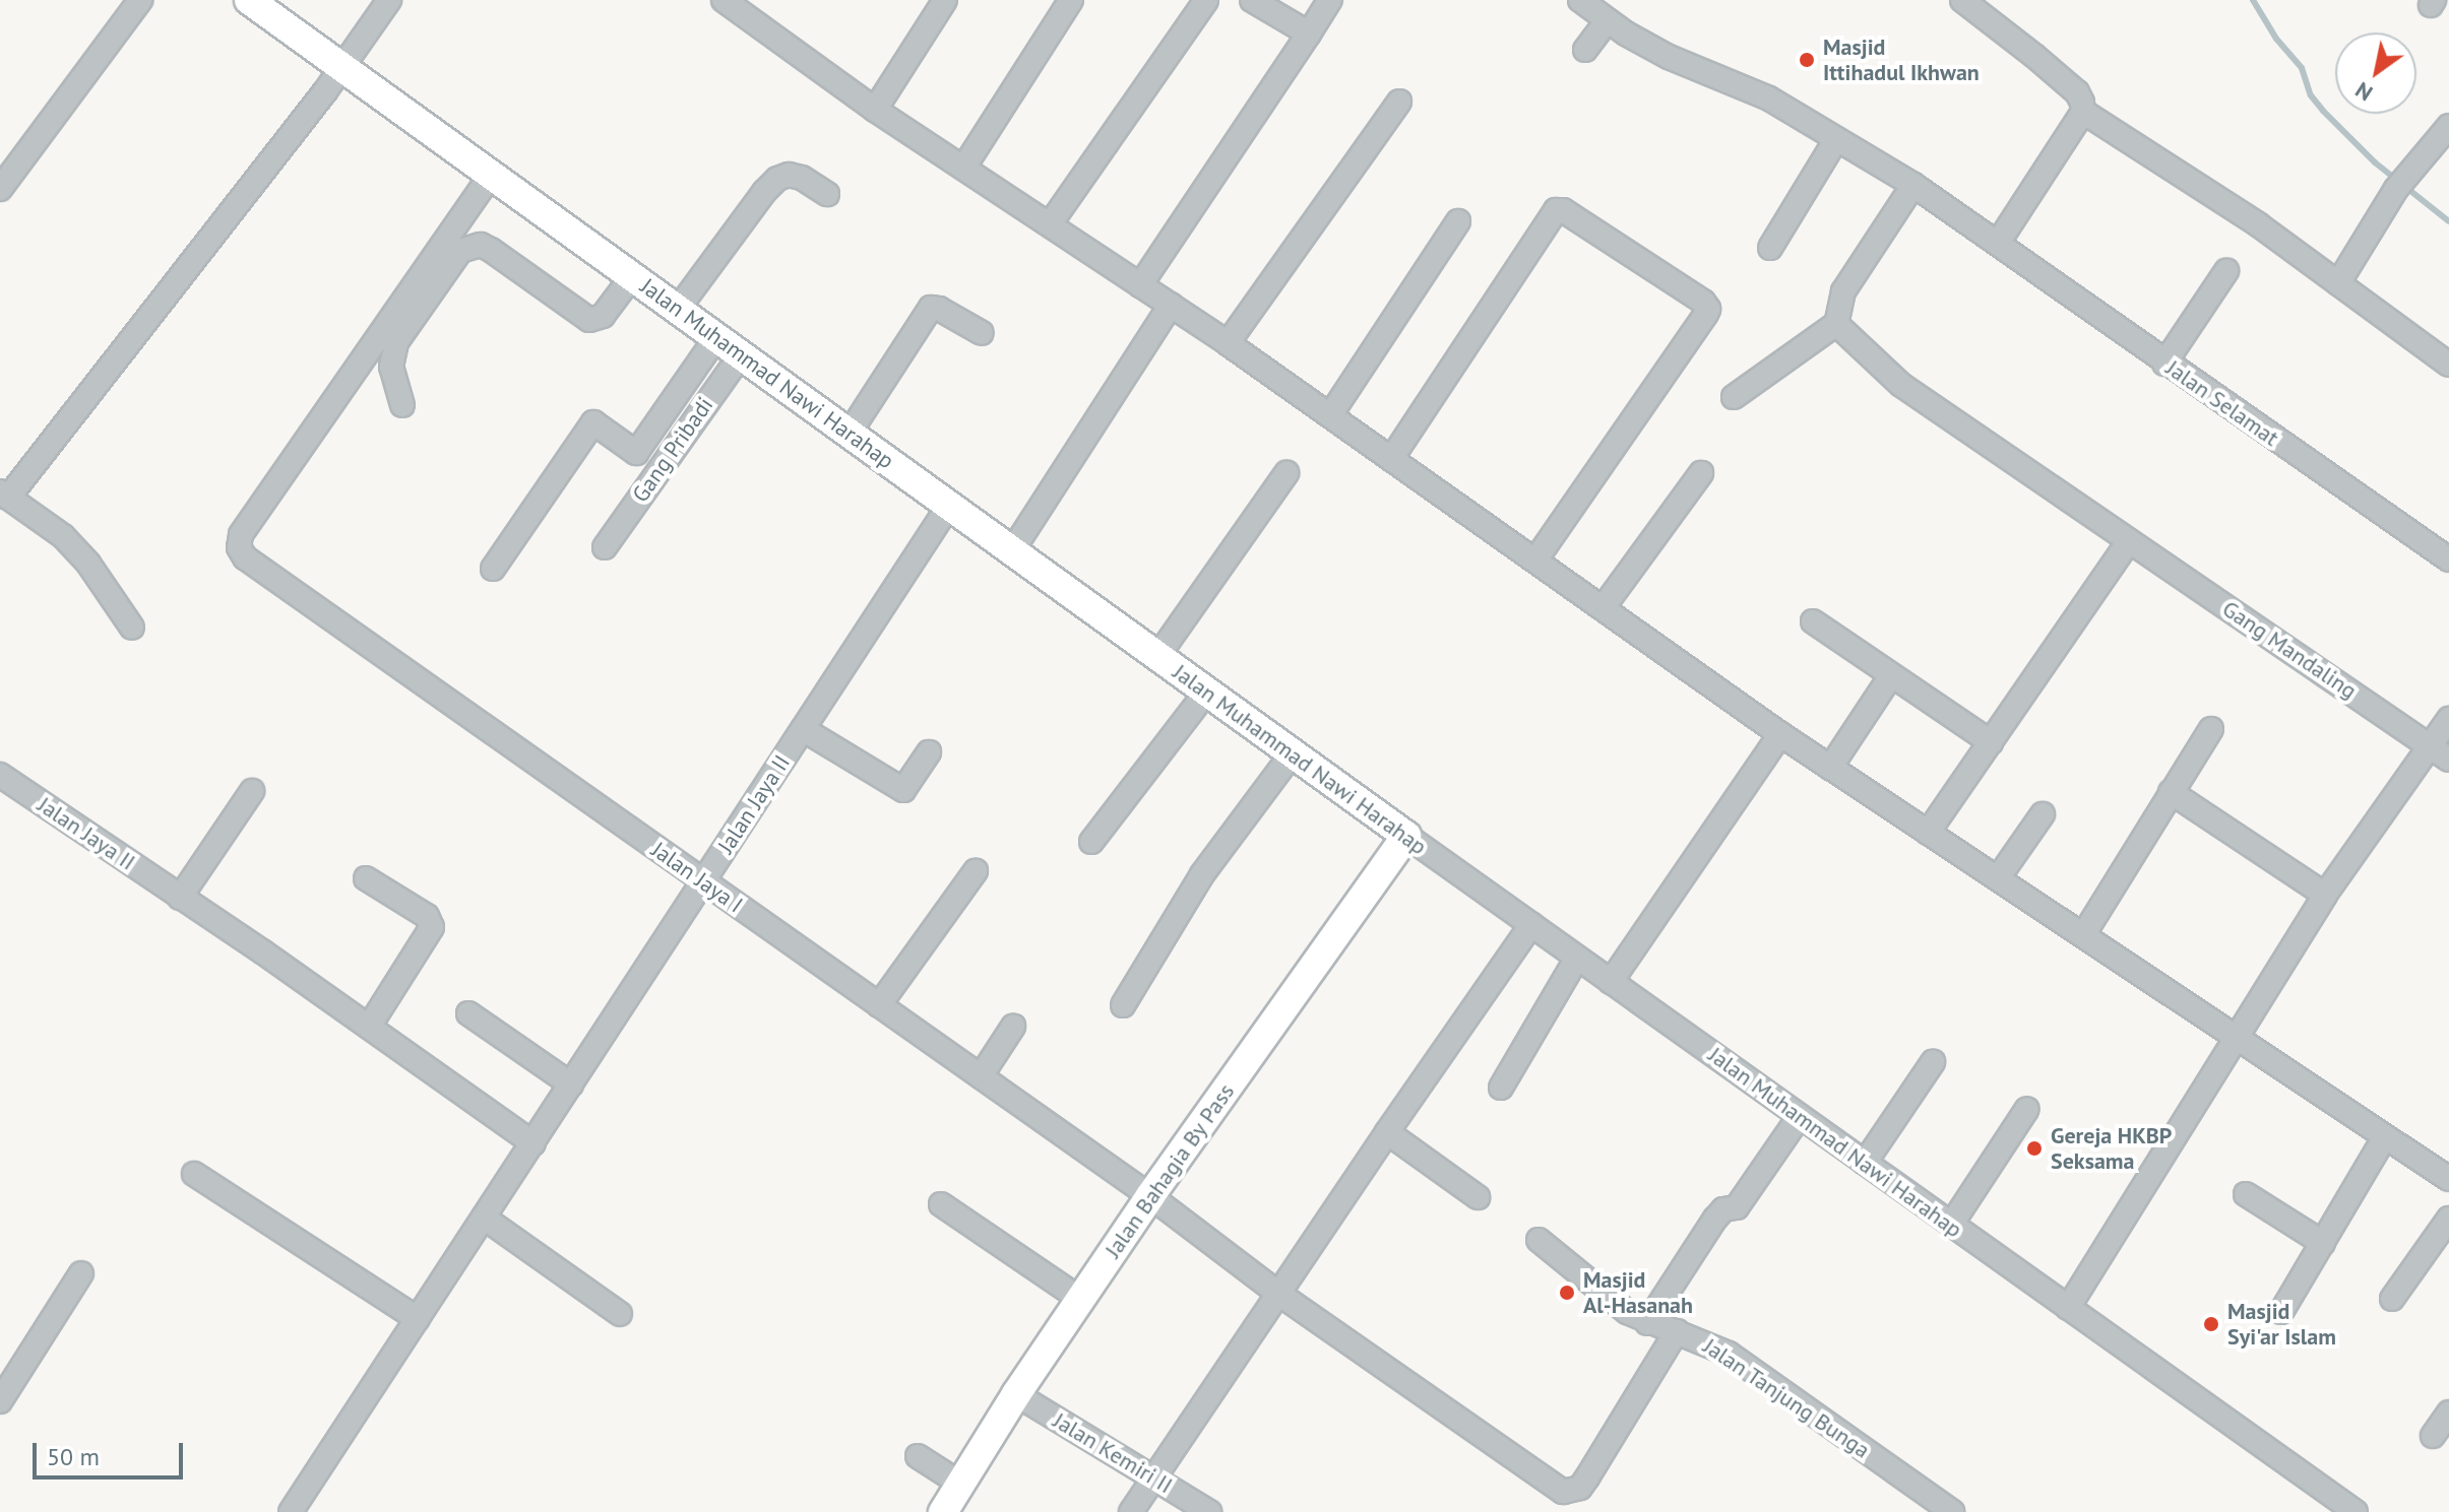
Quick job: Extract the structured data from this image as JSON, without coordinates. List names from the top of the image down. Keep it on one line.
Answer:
{"streets":{"main road":["Jalan Muhammad Nawi Harahap","Jalan Bahagia By Pass"],"street":["Jalan Selamat","Gang Pribadi","Gang Mandaling","Jalan Jaya II","Jalan Jaya I","Jalan Tanjung Bunga","Jalan Kemiri II"]},"crossings":[["Jalan Muhammad Nawi Harahap","Gang Pribadi"],["Jalan Muhammad Nawi Harahap","Jalan Jaya II"],["Jalan Muhammad Nawi Harahap","Jalan Jaya I"],["Jalan Muhammad Nawi Harahap","Jalan Bahagia By Pass"],["Jalan Jaya II","Jalan Jaya I"],["Jalan Jaya I","Jalan Bahagia By Pass"],["Jalan Jaya I","Jalan Tanjung Bunga"],["Jalan Bahagia By Pass","Jalan Kemiri II"]],"places":["Masjid Ittihadul Ikhwan","Gereja HKBP Seksama","Masjid Al-Hasanah","Masjid Syi'ar Islam"],"scale_bar":"50 m","north":"bottom left"}
